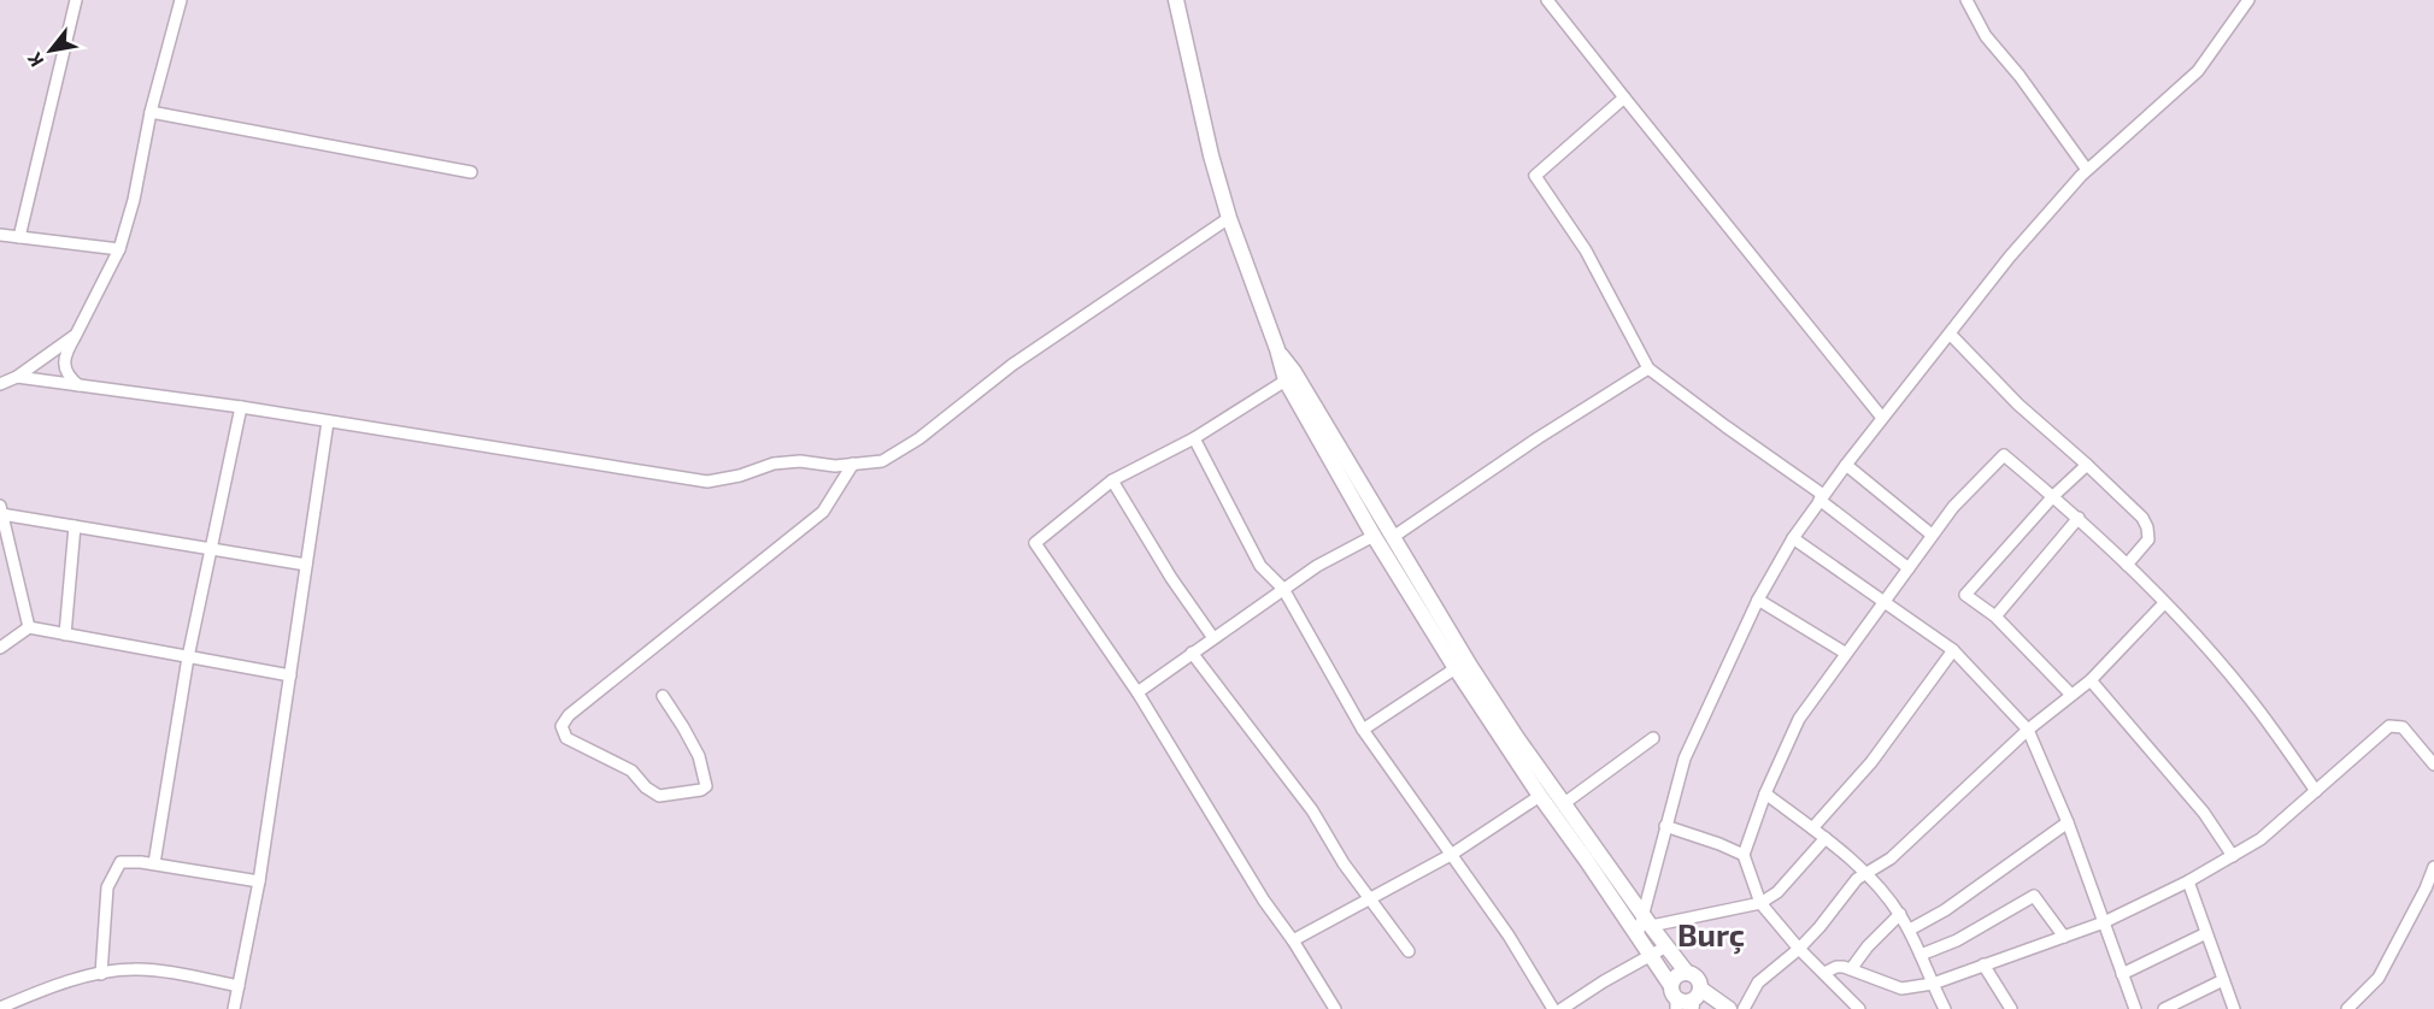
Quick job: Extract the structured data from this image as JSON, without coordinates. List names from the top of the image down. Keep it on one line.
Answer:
{"districts":["Burç"],"north":"bottom left"}
